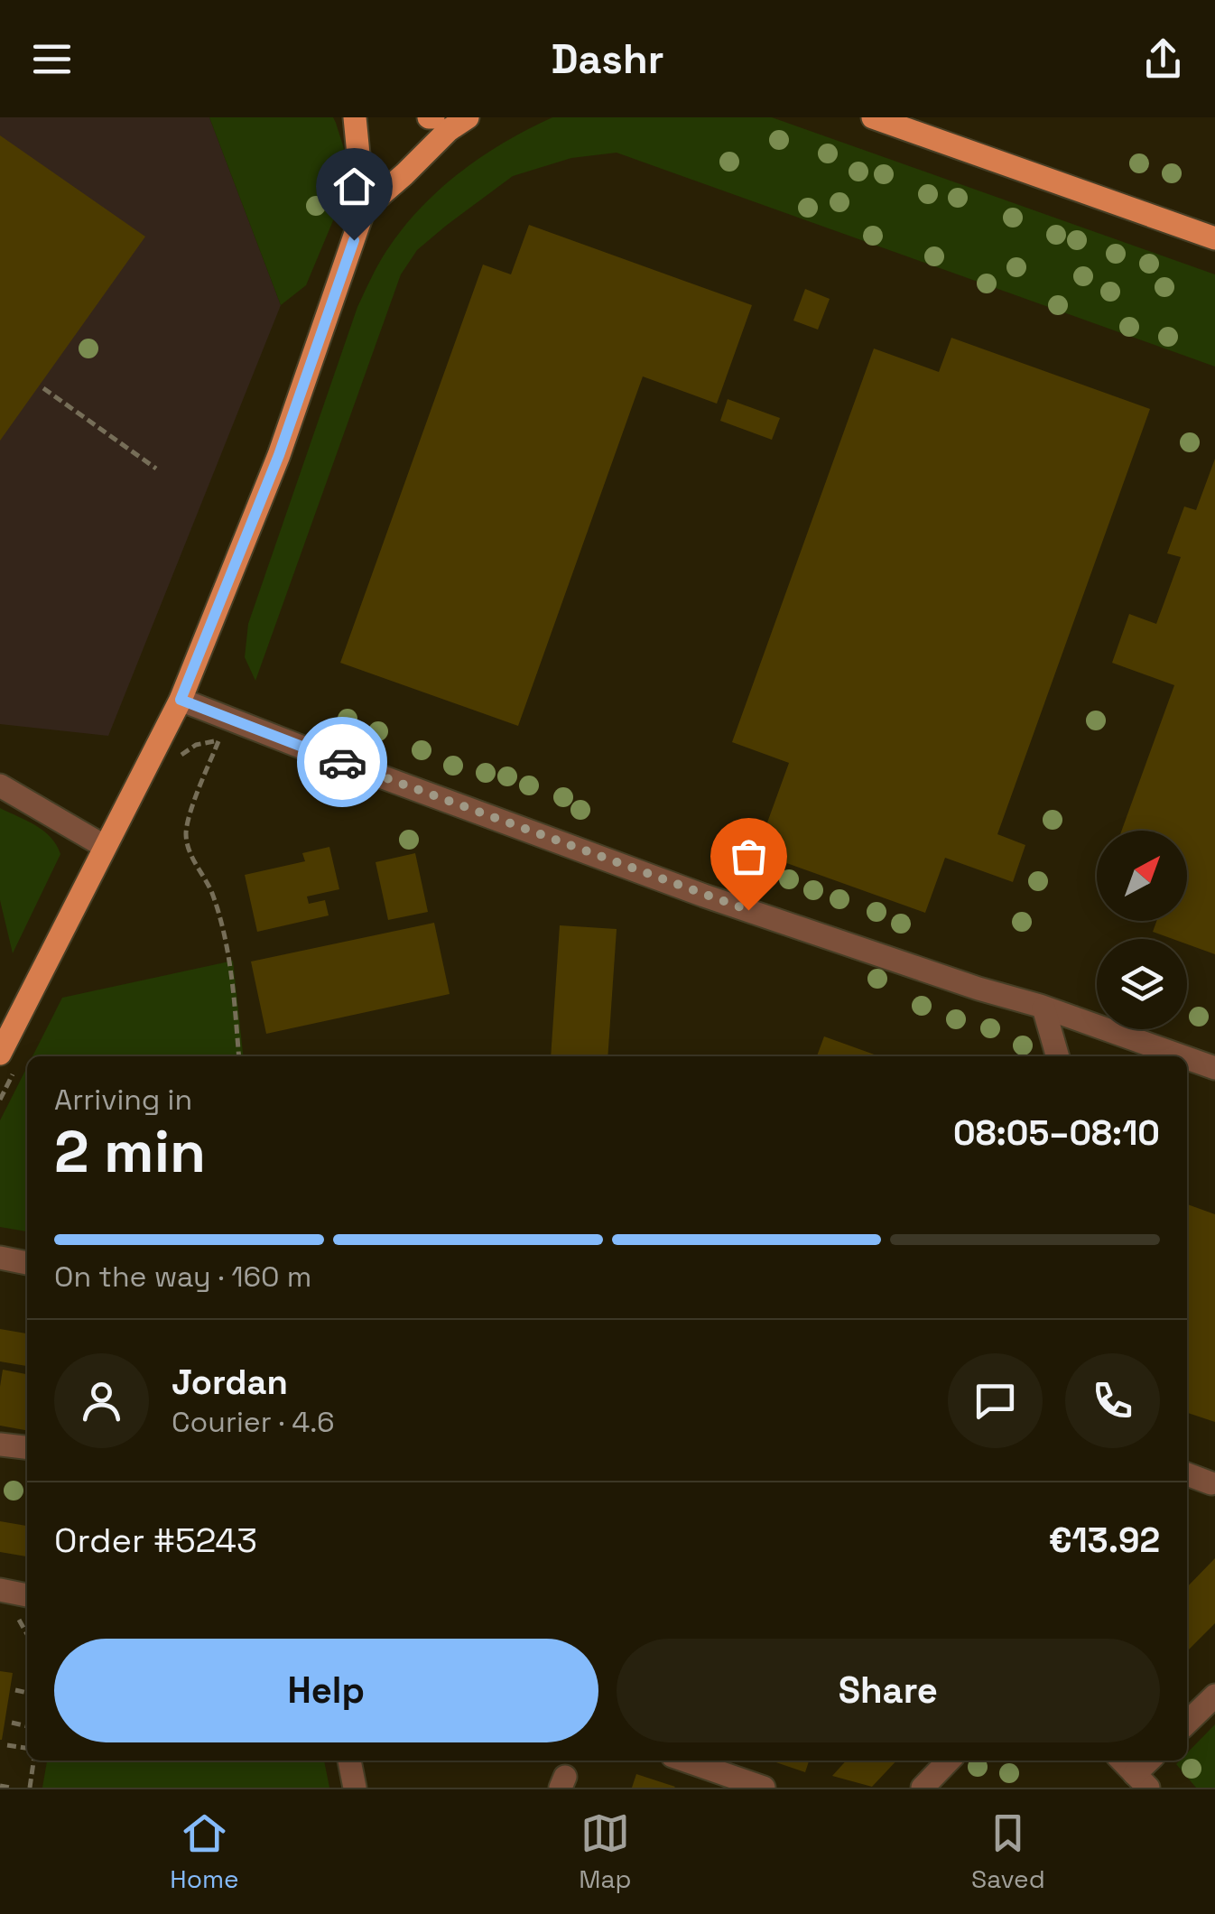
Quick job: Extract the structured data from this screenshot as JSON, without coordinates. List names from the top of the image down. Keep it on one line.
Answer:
{"north":"top right","page":{"header":"Dashr","heading":["2 min","Arriving in","08:05–08:10"],"panel":["Jordan","Courier · 4.6","Order #5243","€13.92"],"bar":"On the way · 160 m","buttons":["Help","Share"],"tabs":["Home","Map","Saved"]}}
